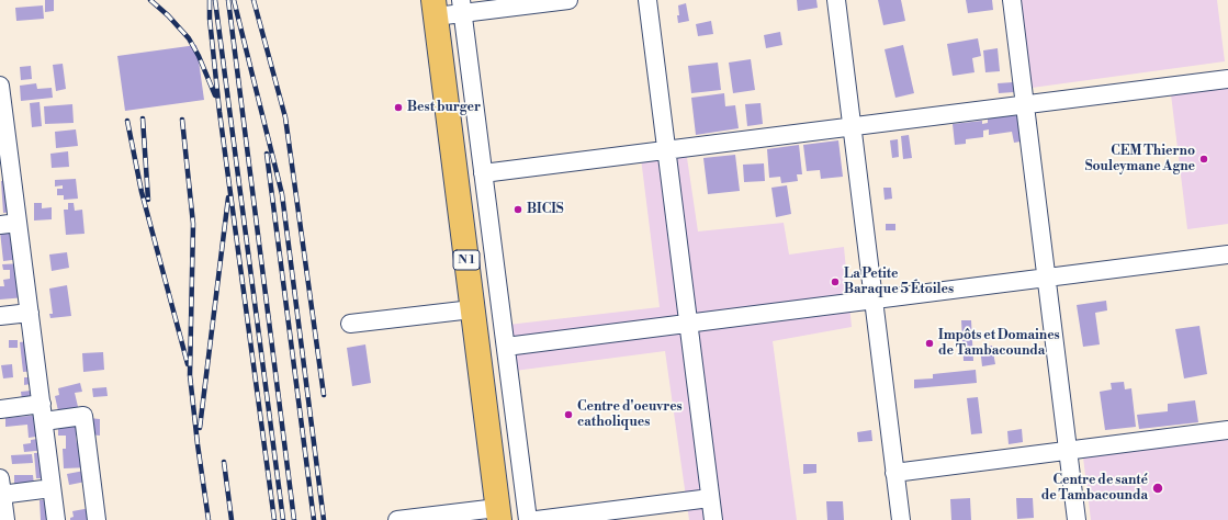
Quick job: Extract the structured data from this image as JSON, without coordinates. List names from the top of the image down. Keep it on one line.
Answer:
{"streets":{"highway":["N 1"]},"places":["Best burger","CEM Thierno Souleymane Agne","BICIS","La Petite Baraque 5 Étoiles","Impôts et Domaines de Tambacounda","Centre d'oeuvres catholiques","Centre de santé de Tambacounda"]}
